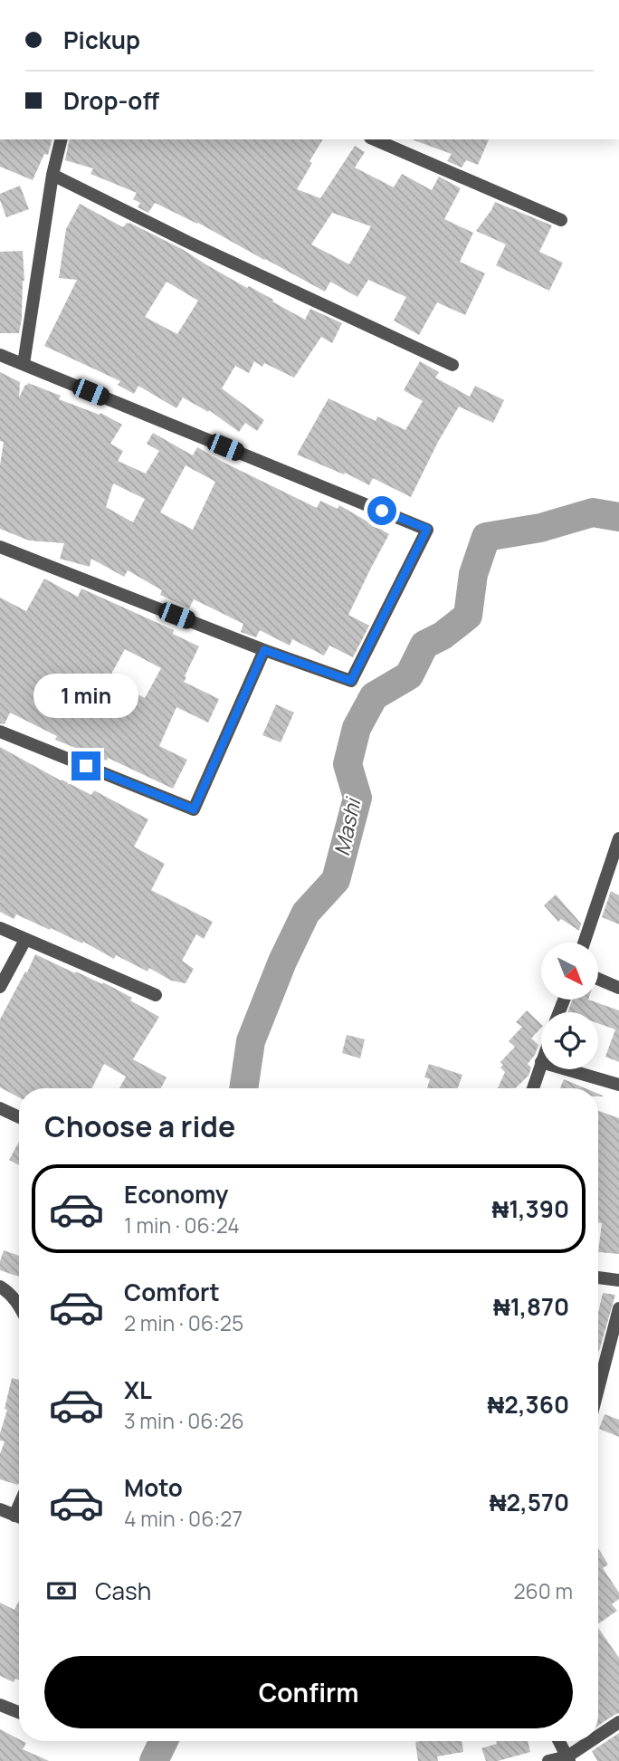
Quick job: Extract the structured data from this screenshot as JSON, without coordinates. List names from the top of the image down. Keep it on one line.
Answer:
{"water":["Mashi"],"north":"bottom right","page":{"banner":["Pickup","Drop-off"],"bubble":"1 min","heading":"Choose a ride","list":[{"name":"Economy","note":"1 min · 06:24","value":"₦1,390"},{"name":"Comfort","note":"2 min · 06:25","value":"₦1,870"},{"name":"XL","note":"3 min · 06:26","value":"₦2,360"},{"name":"Moto","note":"4 min · 06:27","value":"₦2,570"}],"pay":["Cash","260 m"],"buttons":"Confirm"}}
